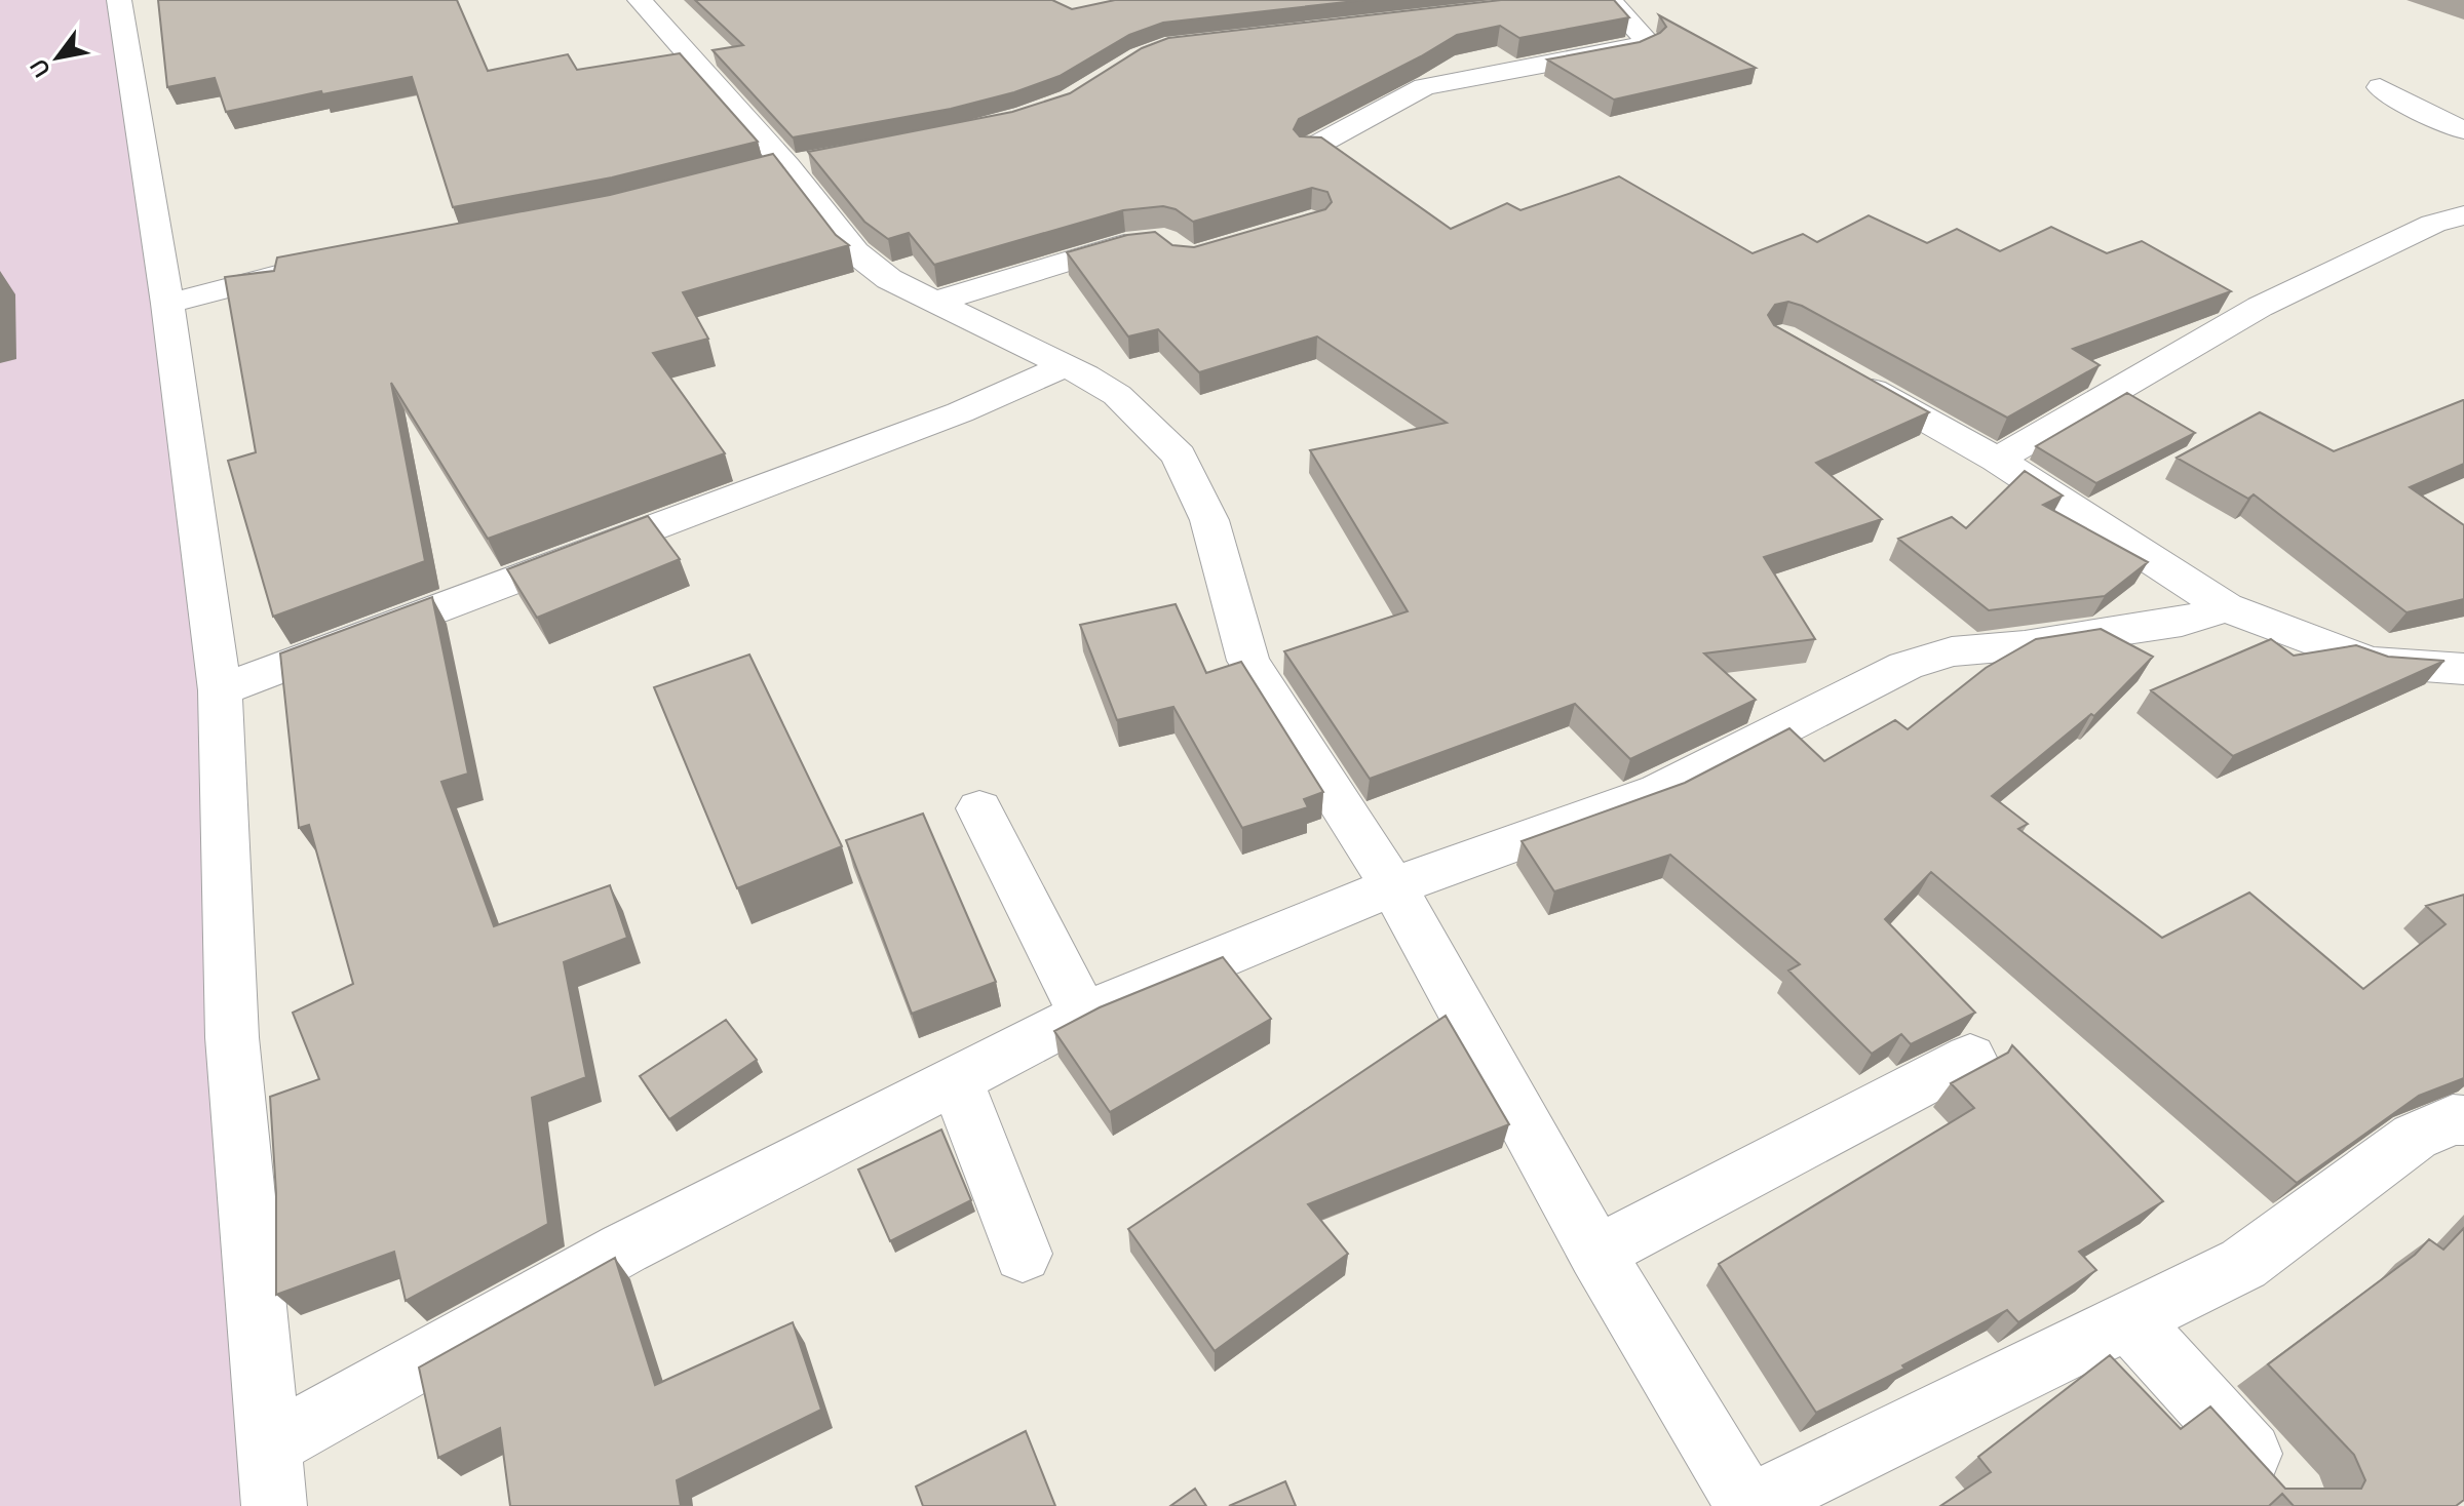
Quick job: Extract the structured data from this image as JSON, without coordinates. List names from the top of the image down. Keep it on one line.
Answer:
{"north":"bottom left"}
